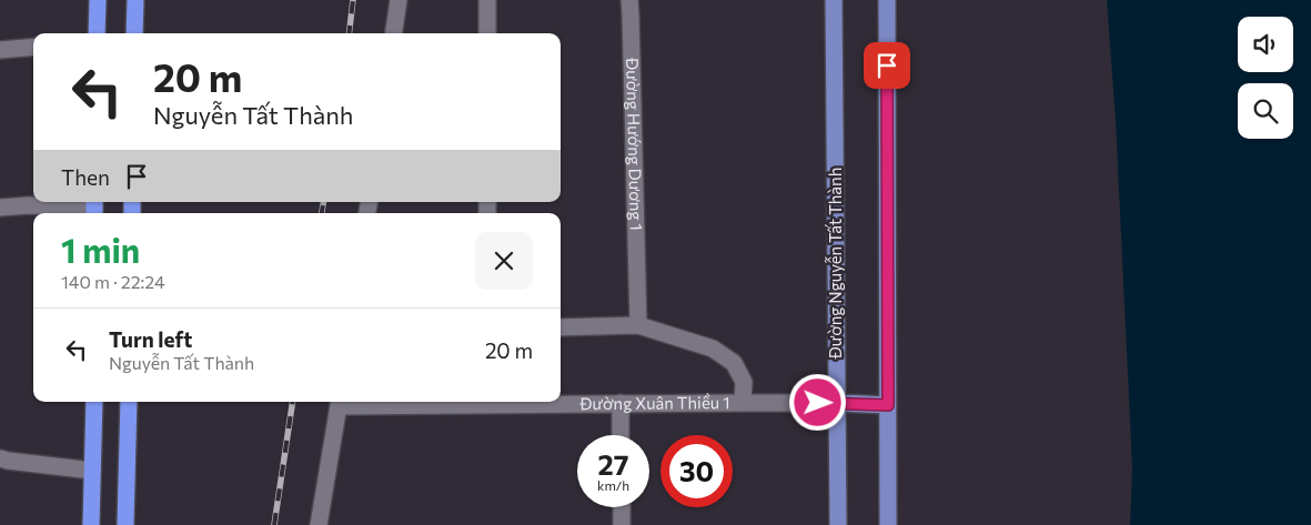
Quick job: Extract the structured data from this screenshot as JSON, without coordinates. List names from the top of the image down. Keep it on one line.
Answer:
{"streets":{"main road":["Đường Nguyễn Tất Thành"],"street":["Đường Hướng Dương 1","Đường Xuân Thiều 1"]},"crossings":[["Đường Nguyễn Tất Thành","Đường Xuân Thiều 1"]],"page":{"turn":["20 m","Nguyễn Tất Thành"],"then":"Then","heading":["1 min","140 m · 22:24"],"list":[{"name":"Turn left","note":"Nguyễn Tất Thành","value":"20 m"}],"speed":"27 km/h","limit":"30"}}
